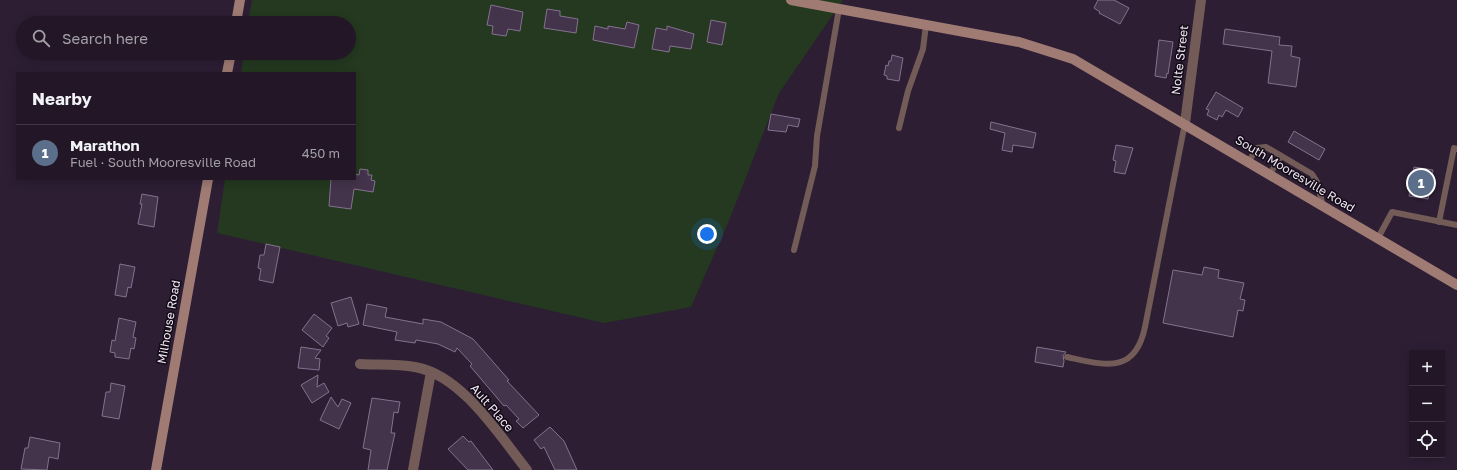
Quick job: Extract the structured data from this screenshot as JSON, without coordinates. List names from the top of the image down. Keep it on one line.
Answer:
{"streets":{"main road":["South Mooresville Road","Milhouse Road"],"street":["Nolte Street","Ault Place"]},"crossings":[["Nolte Street","South Mooresville Road"]],"page":{"search":"Search here","heading":"Nearby","list":[{"mark":"1","name":"Marathon","note":"Fuel · South Mooresville Road","value":"450 m"}],"pins":"1","map_buttons":["+","−"]}}
